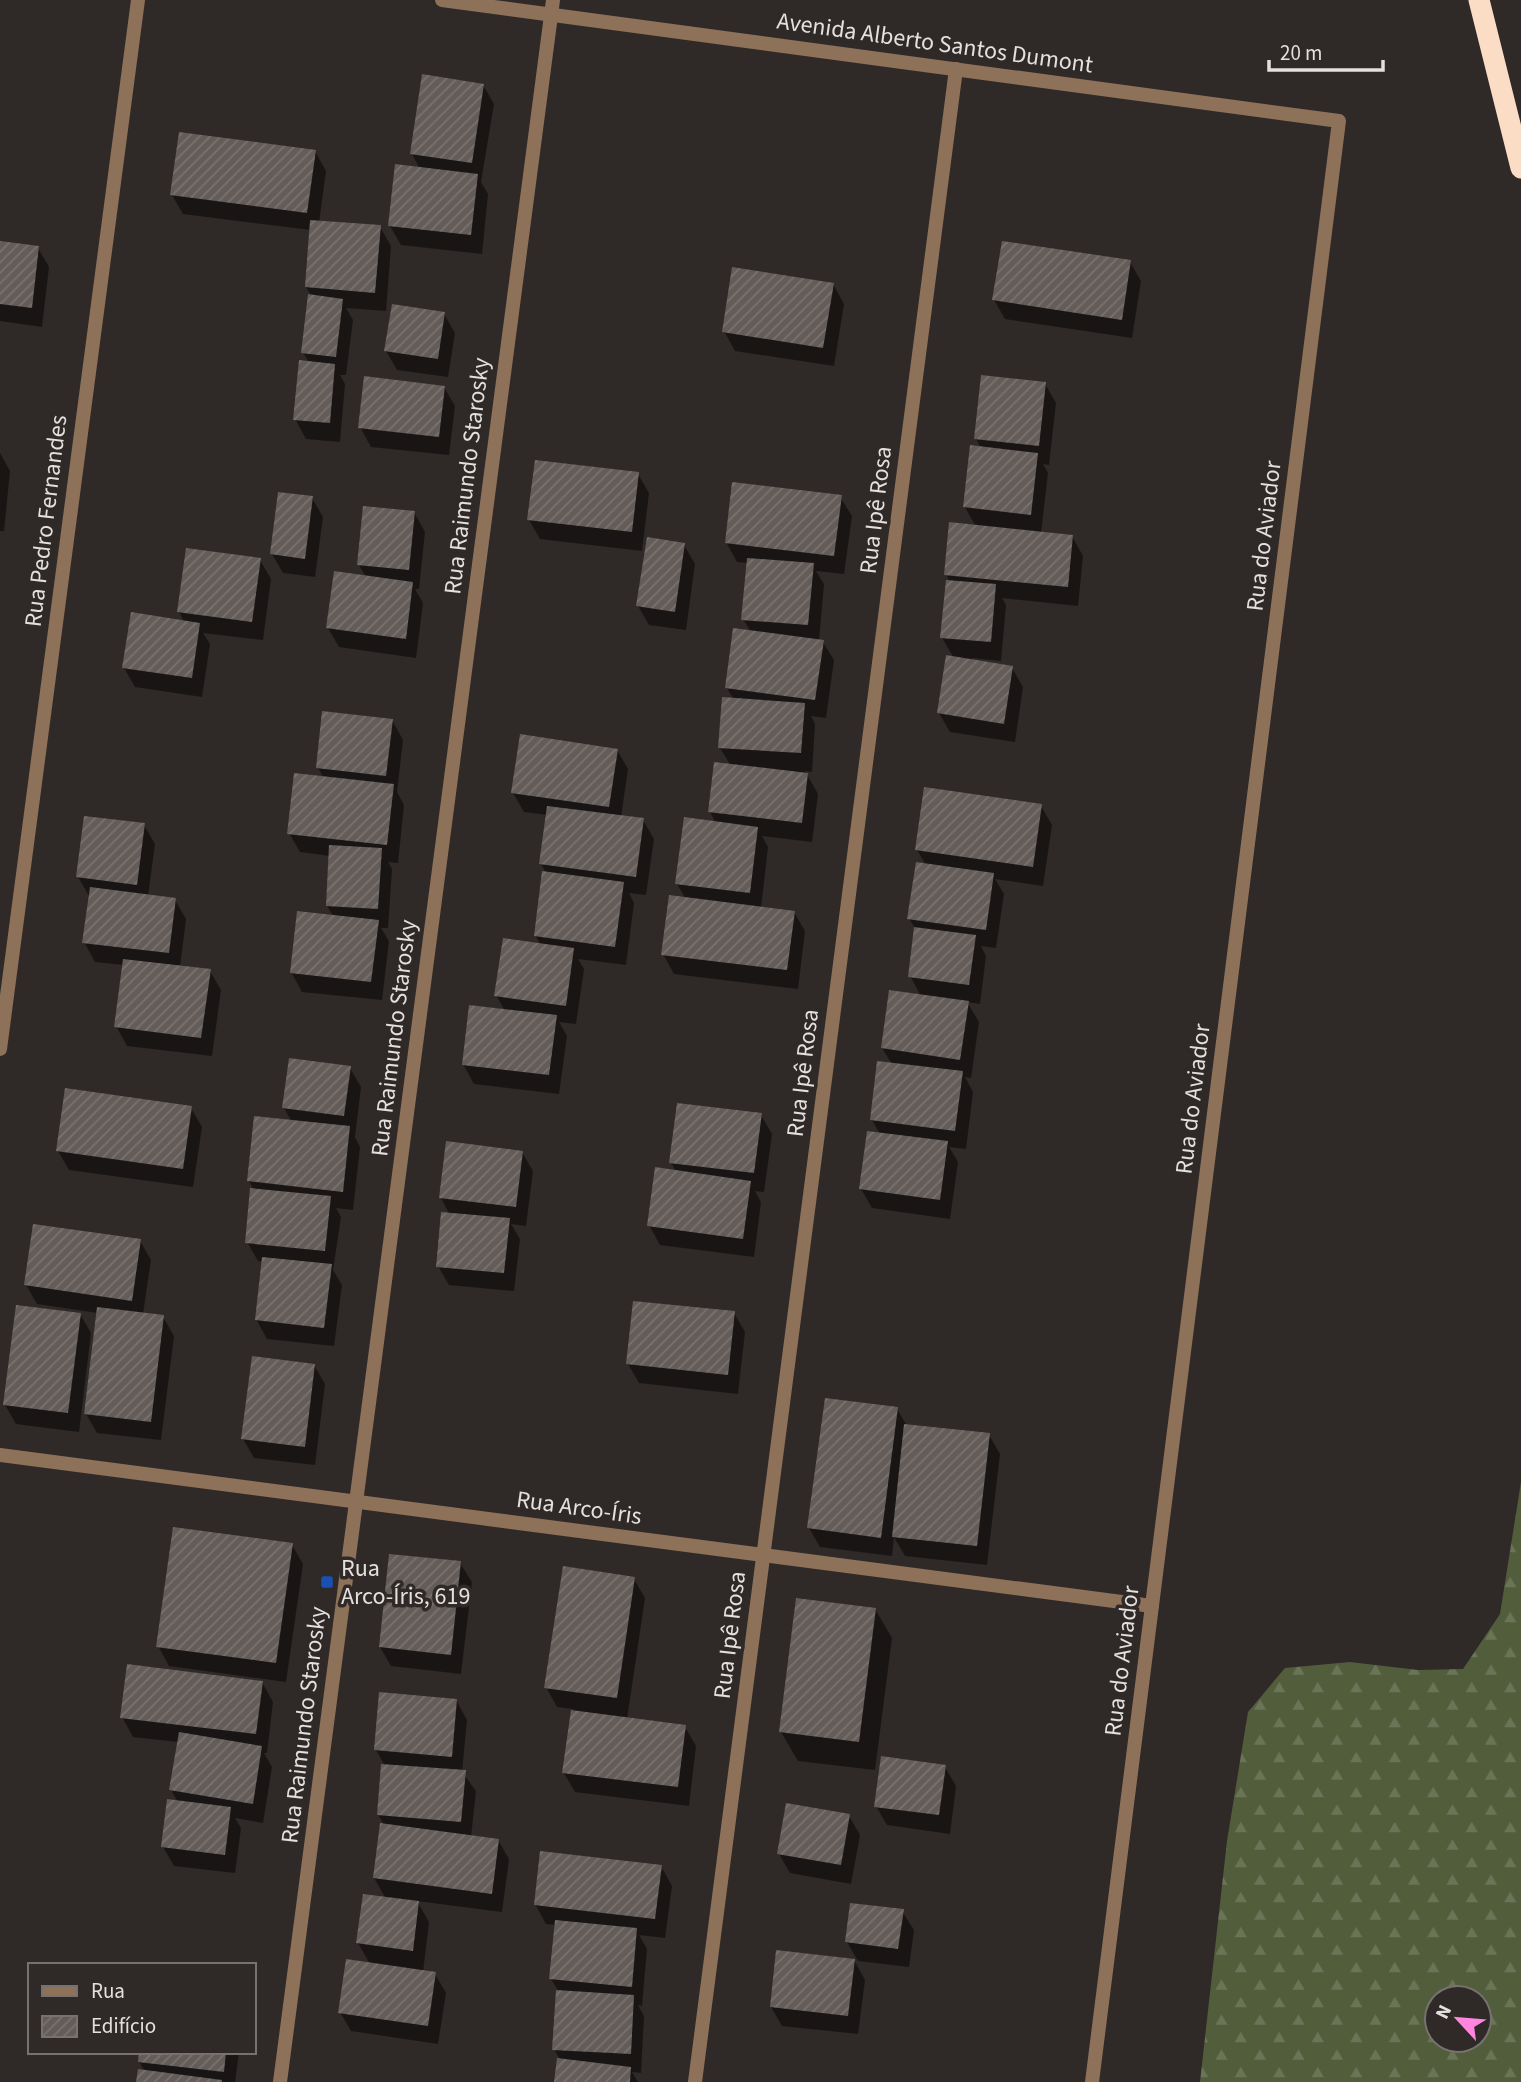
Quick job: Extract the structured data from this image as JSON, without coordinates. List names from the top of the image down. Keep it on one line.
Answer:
{"streets":{"street":["Avenida Alberto Santos Dumont","Rua Raimundo Starosky","Rua Ipê Rosa","Rua Pedro Fernandes","Rua do Aviador","Rua Arco-Íris"]},"crossings":[["Avenida Alberto Santos Dumont","Rua Raimundo Starosky"],["Avenida Alberto Santos Dumont","Rua Ipê Rosa"],["Avenida Alberto Santos Dumont","Rua do Aviador"],["Rua Raimundo Starosky","Rua Arco-Íris"],["Rua Ipê Rosa","Rua Arco-Íris"],["Rua do Aviador","Rua Arco-Íris"]],"places":{"transit":["Rua Arco-Íris, 619"]},"legend":["Rua","Edifício"],"scale_bar":"20 m","north":"top left"}
